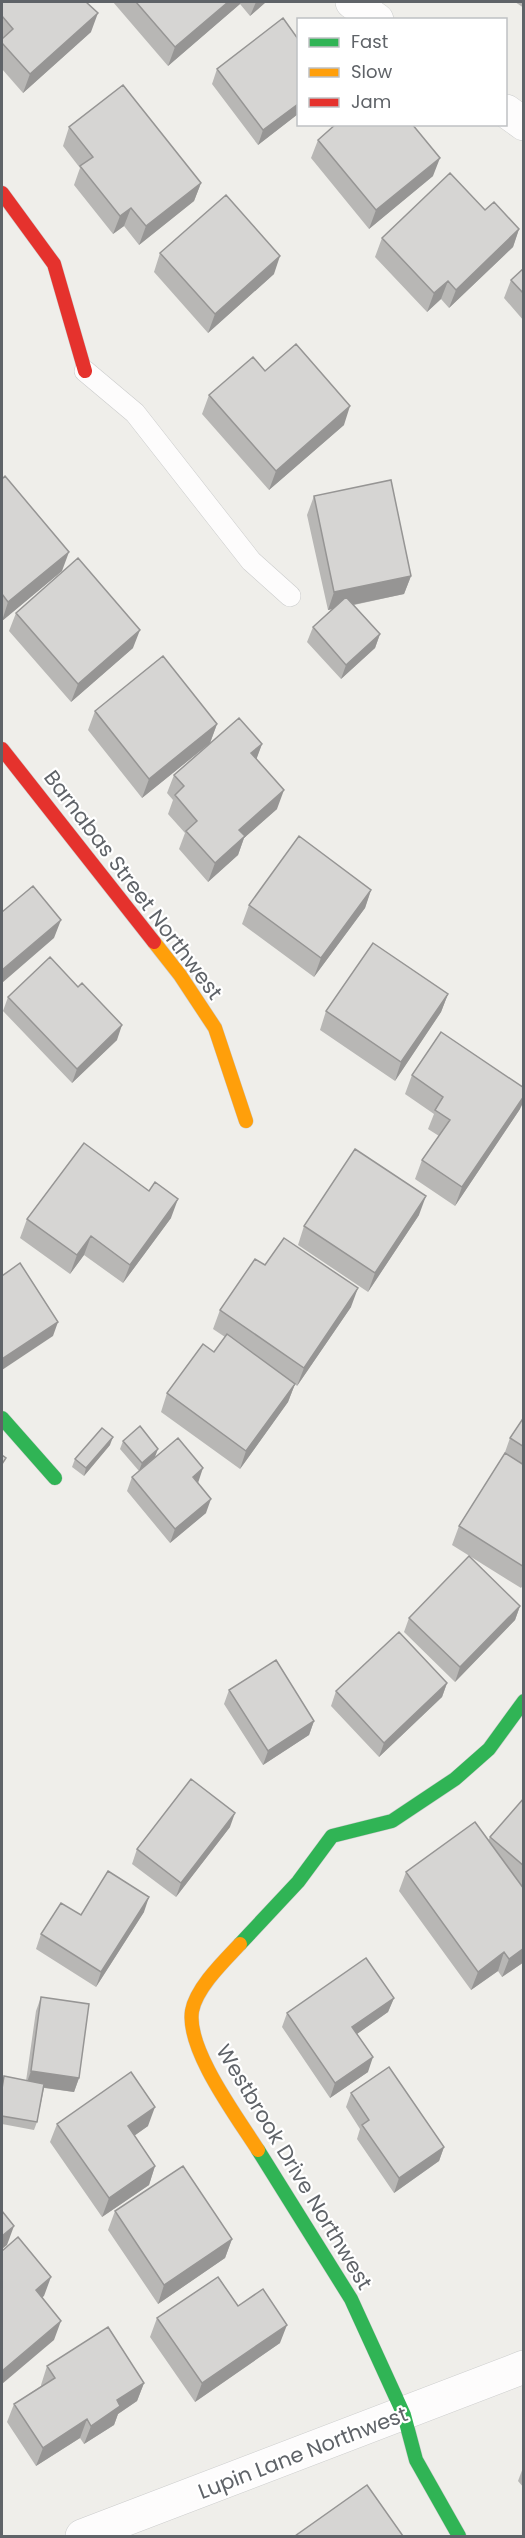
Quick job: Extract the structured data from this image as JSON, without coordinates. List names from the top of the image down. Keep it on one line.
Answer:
{"streets":{"street":["Barnabas Street Northwest","Westbrook Drive Northwest","Lupin Lane Northwest"]},"crossings":[["Westbrook Drive Northwest","Lupin Lane Northwest"]],"legend":["Fast","Slow","Jam"]}
